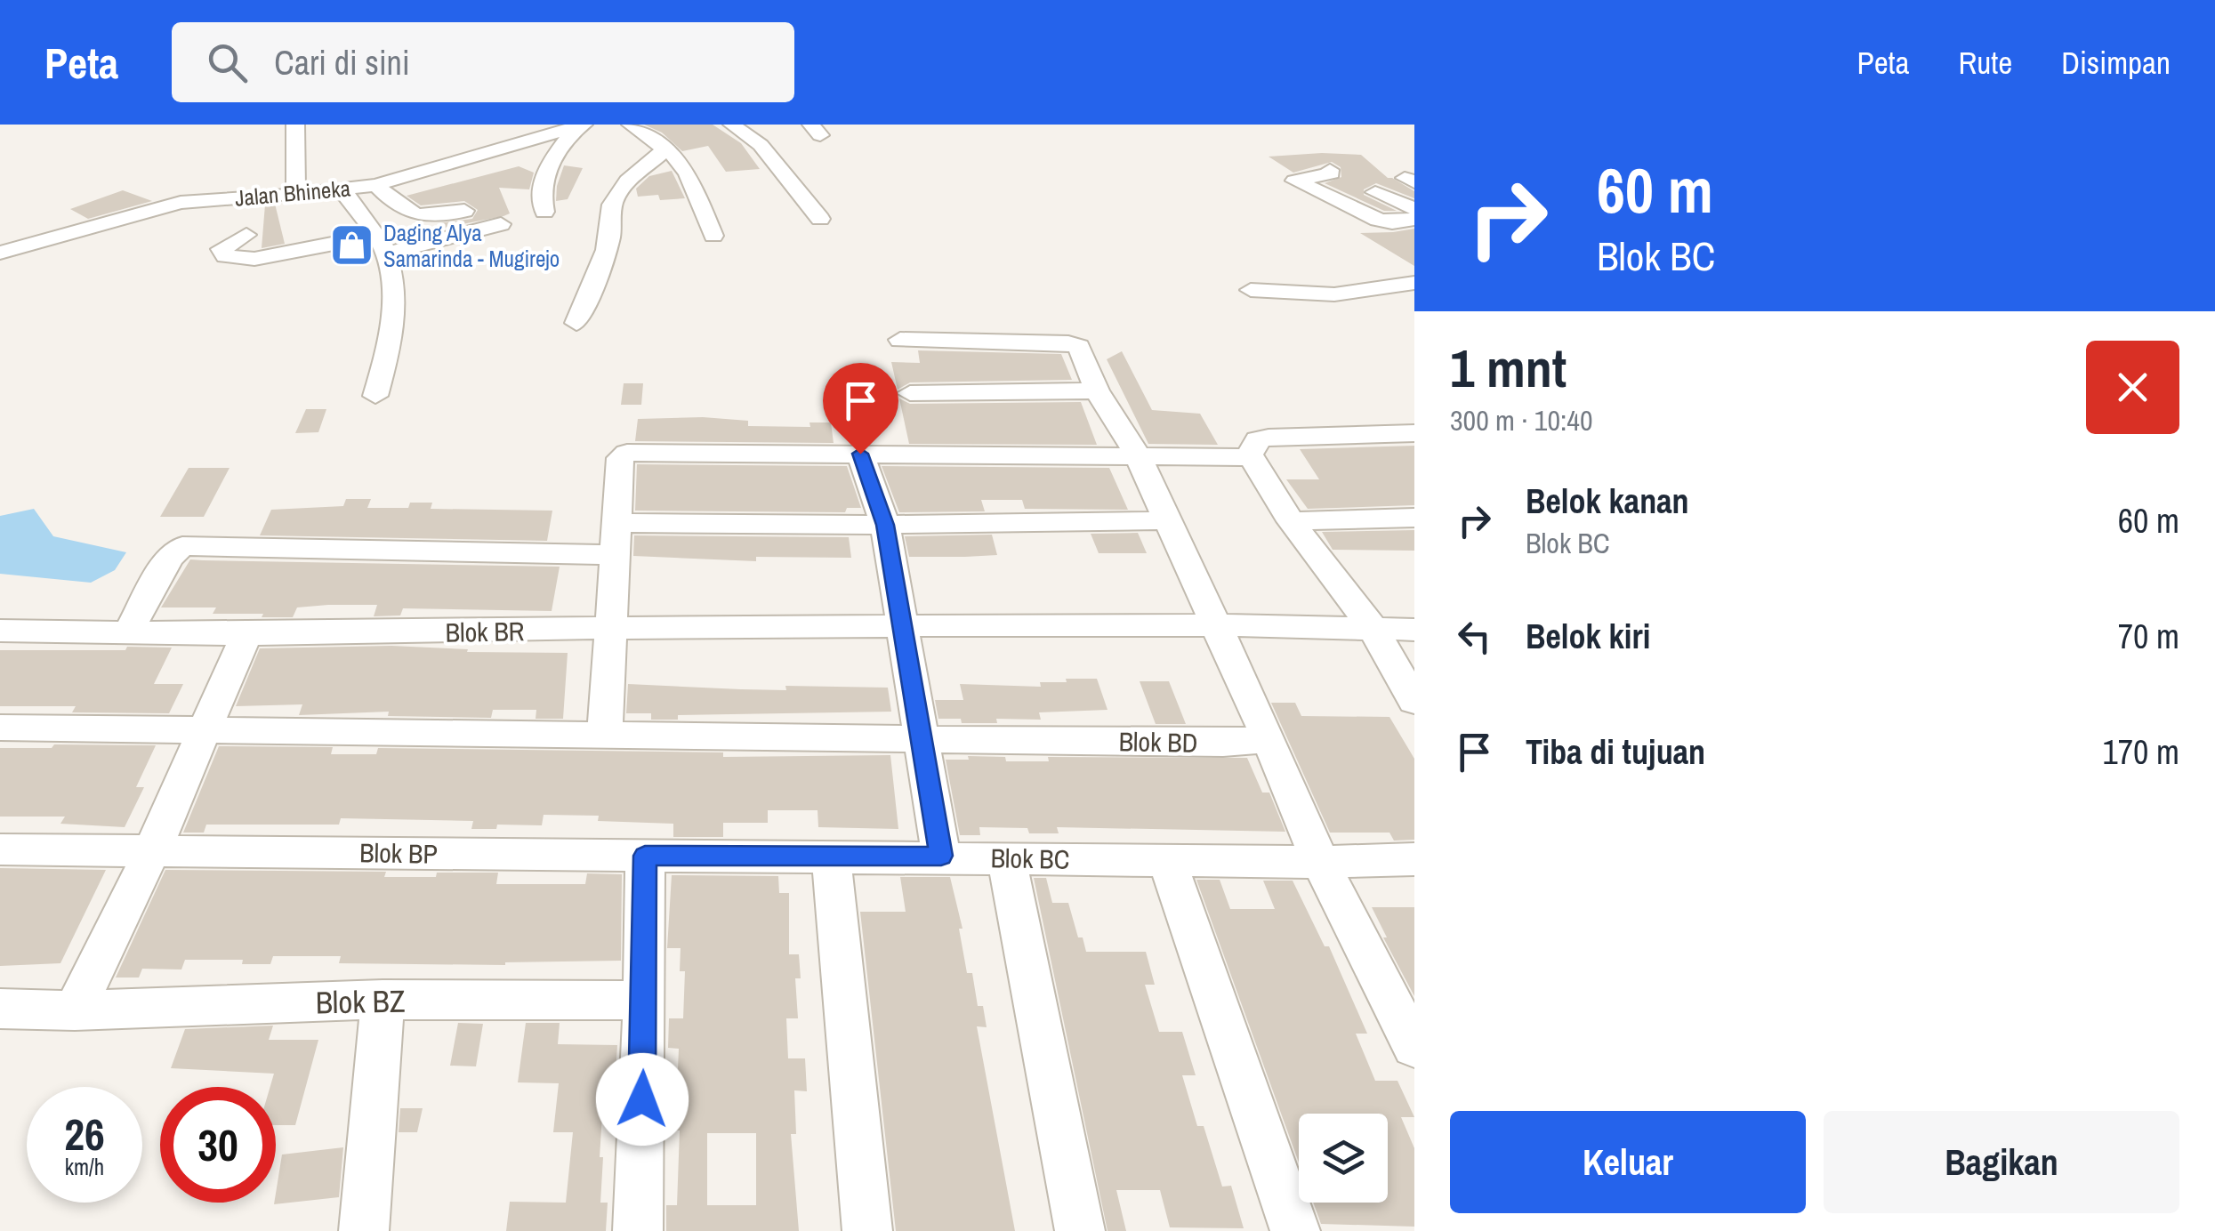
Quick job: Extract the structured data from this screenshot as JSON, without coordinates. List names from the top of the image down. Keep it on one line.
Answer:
{"streets":{"street":["Jalan Bhineka","Blok BR","Blok BD","Blok BP","Blok BC","Blok BZ"]},"crossings":[["Blok BP","Blok BC"]],"places":{"shop":["Daging Alya Samarinda - Mugirejo"]},"page":{"header":"Peta","search":"Cari di sini","nav":["Peta","Rute","Disimpan"],"turn":["60 m","Blok BC"],"heading":["1 mnt","300 m · 10:40"],"list":[{"name":"Belok kanan","note":"Blok BC","value":"60 m"},{"name":"Belok kiri","value":"70 m"},{"name":"Tiba di tujuan","value":"170 m"}],"speed":"26 km/h","limit":"30","buttons":["Keluar","Bagikan"]}}
